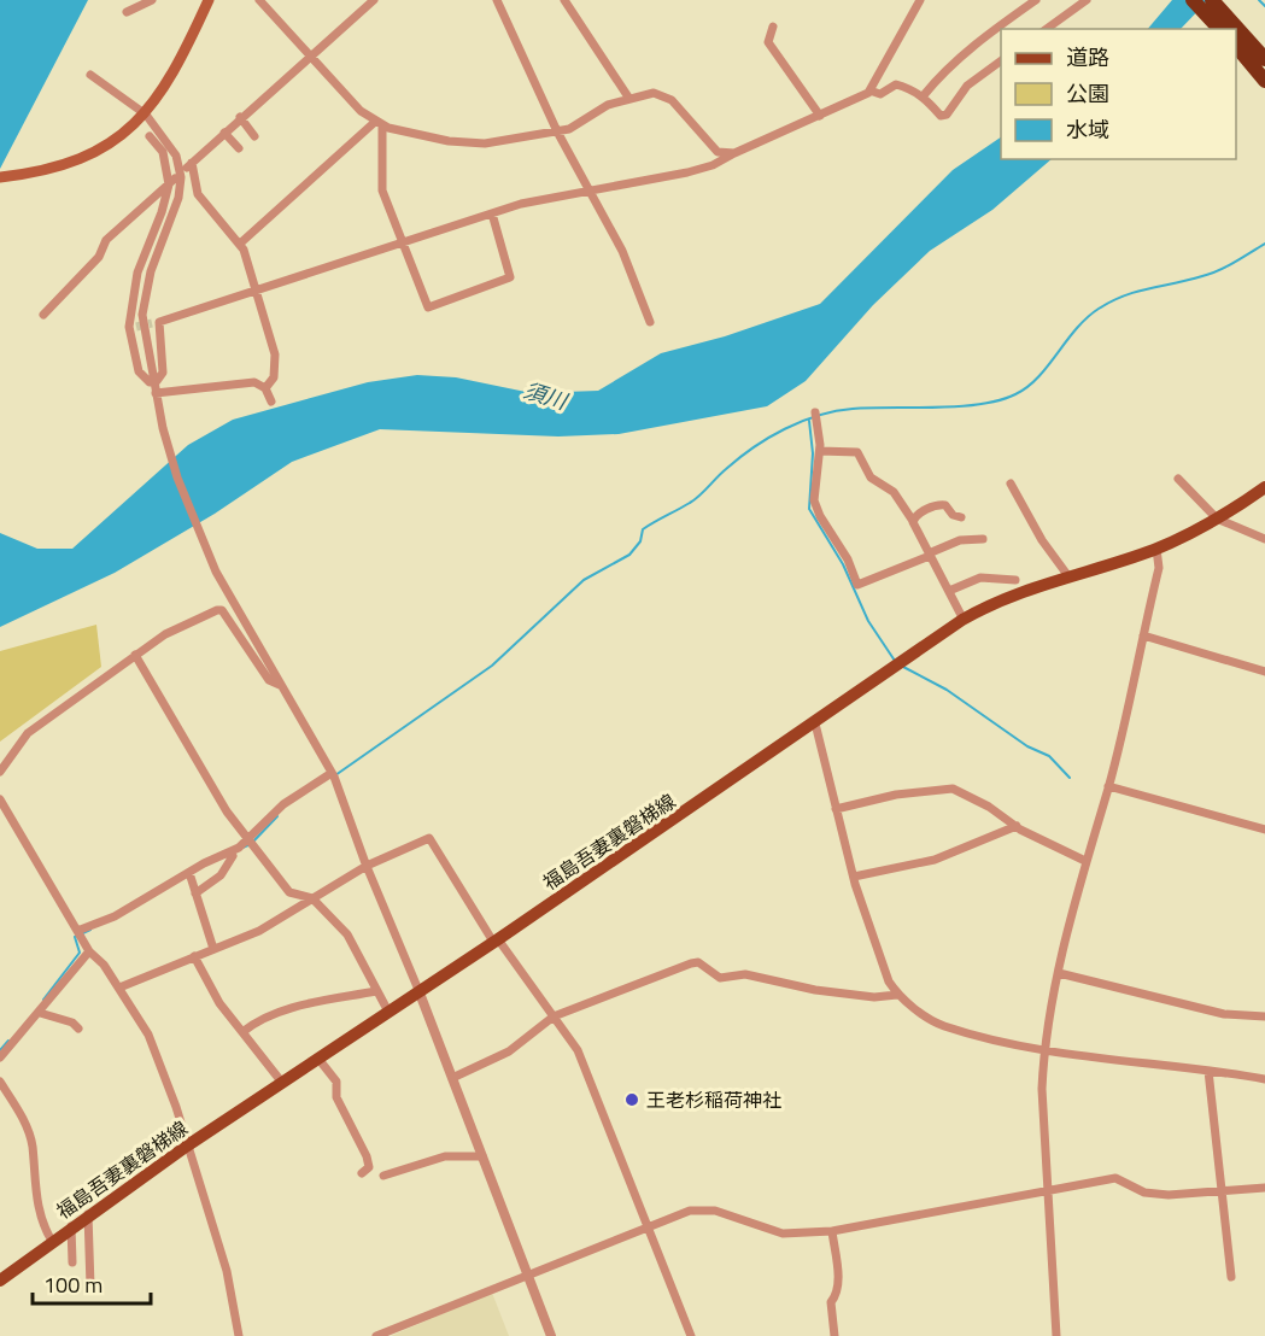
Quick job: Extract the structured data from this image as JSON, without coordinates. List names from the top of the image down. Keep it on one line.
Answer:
{"streets":{"main road":["福島吾妻裏磐梯線"]},"water":["須川"],"places":["王老杉稲荷神社"],"legend":["道路","公園","水域"],"scale_bar":"100 m"}
